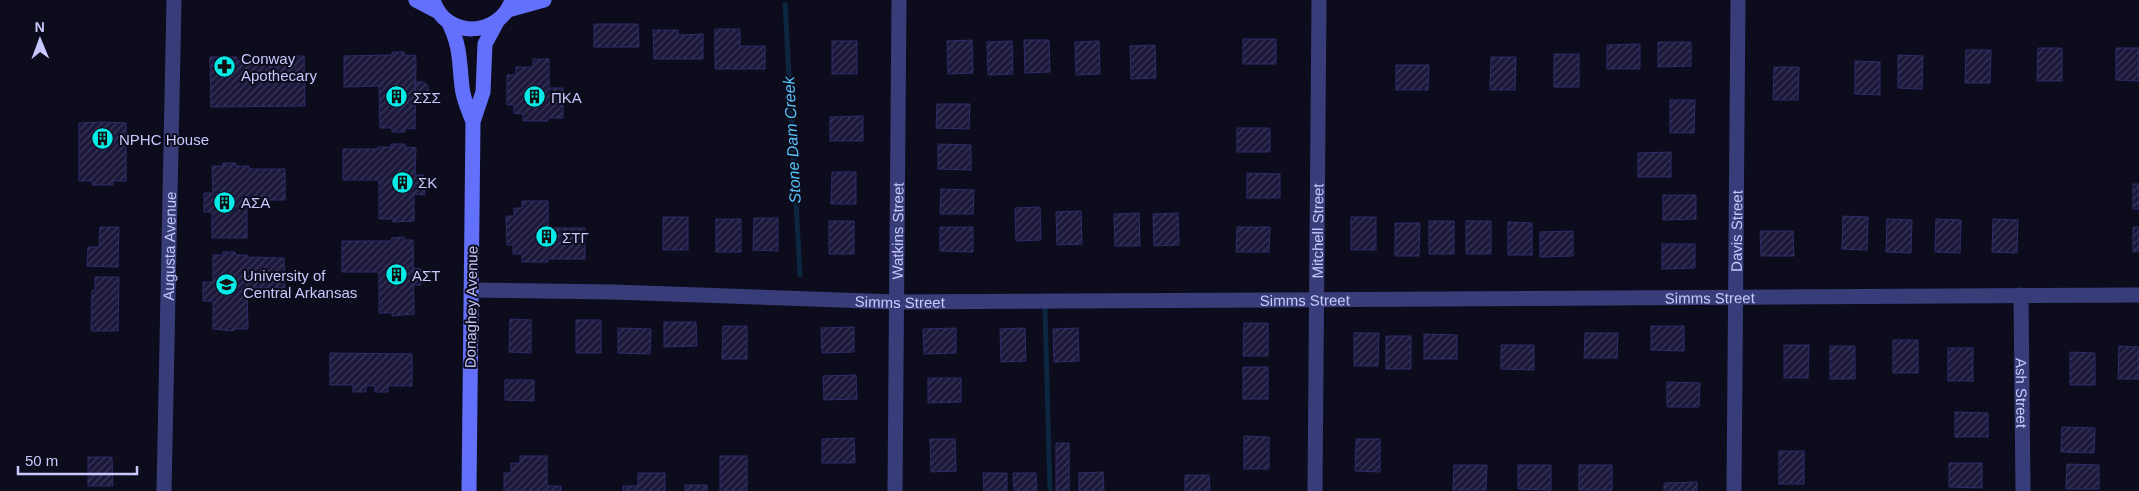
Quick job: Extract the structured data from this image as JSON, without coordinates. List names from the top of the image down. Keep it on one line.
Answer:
{"streets":{"street":["Watkins Street","Mitchell Street","Davis Street","Augusta Avenue","Simms Street","Donaghey Avenue","Ash Street"]},"crossings":[["Watkins Street","Simms Street"],["Mitchell Street","Simms Street"],["Davis Street","Simms Street"],["Simms Street","Donaghey Avenue"],["Simms Street","Ash Street"]],"water":["Stone Dam Creek"],"places":{"pharmacy":["Conway Apothecary"],"building":["ΣΣΣ","ΠΚΑ","NPHC House","ΣΚ","ΑΣΑ","ΣΤΓ","ΑΣΤ"],"school or university":["University of Central Arkansas"]},"scale_bar":"50 m","north":"top"}
